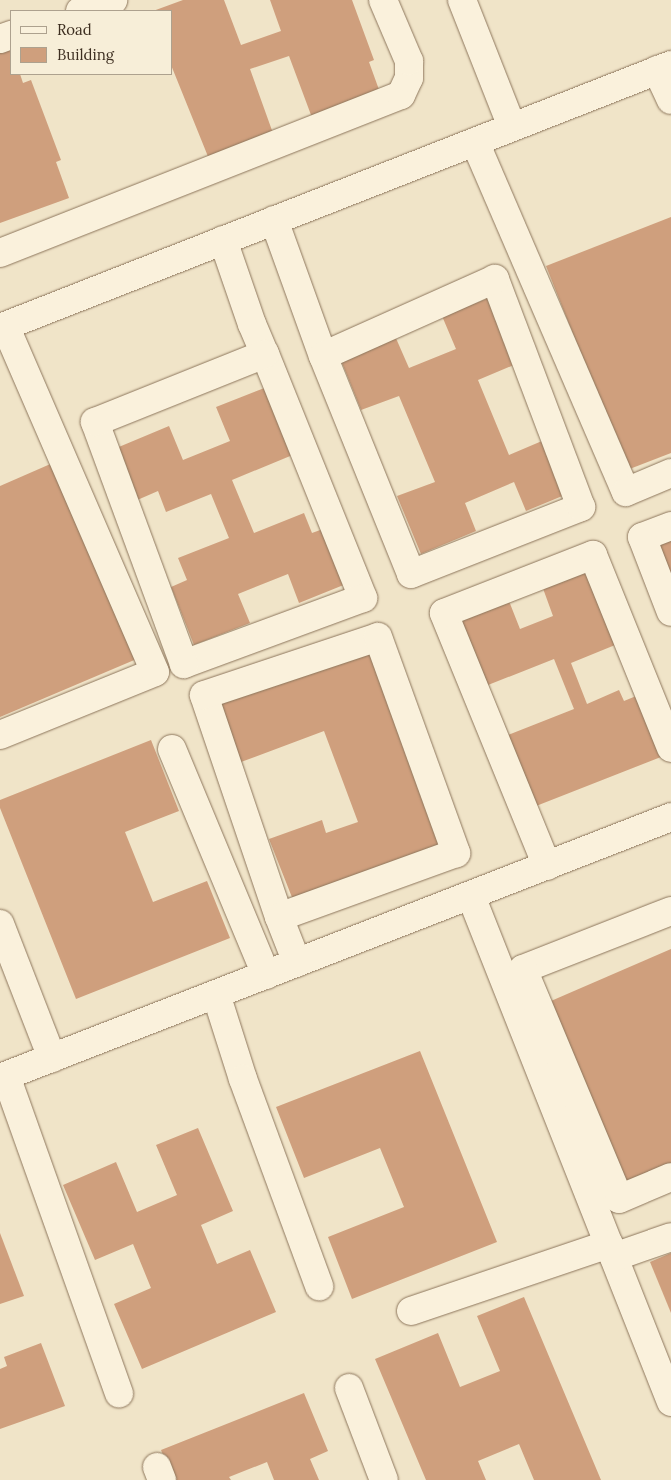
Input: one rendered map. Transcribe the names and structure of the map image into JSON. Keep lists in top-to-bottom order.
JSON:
{
  "legend": ["Road", "Building"]
}
